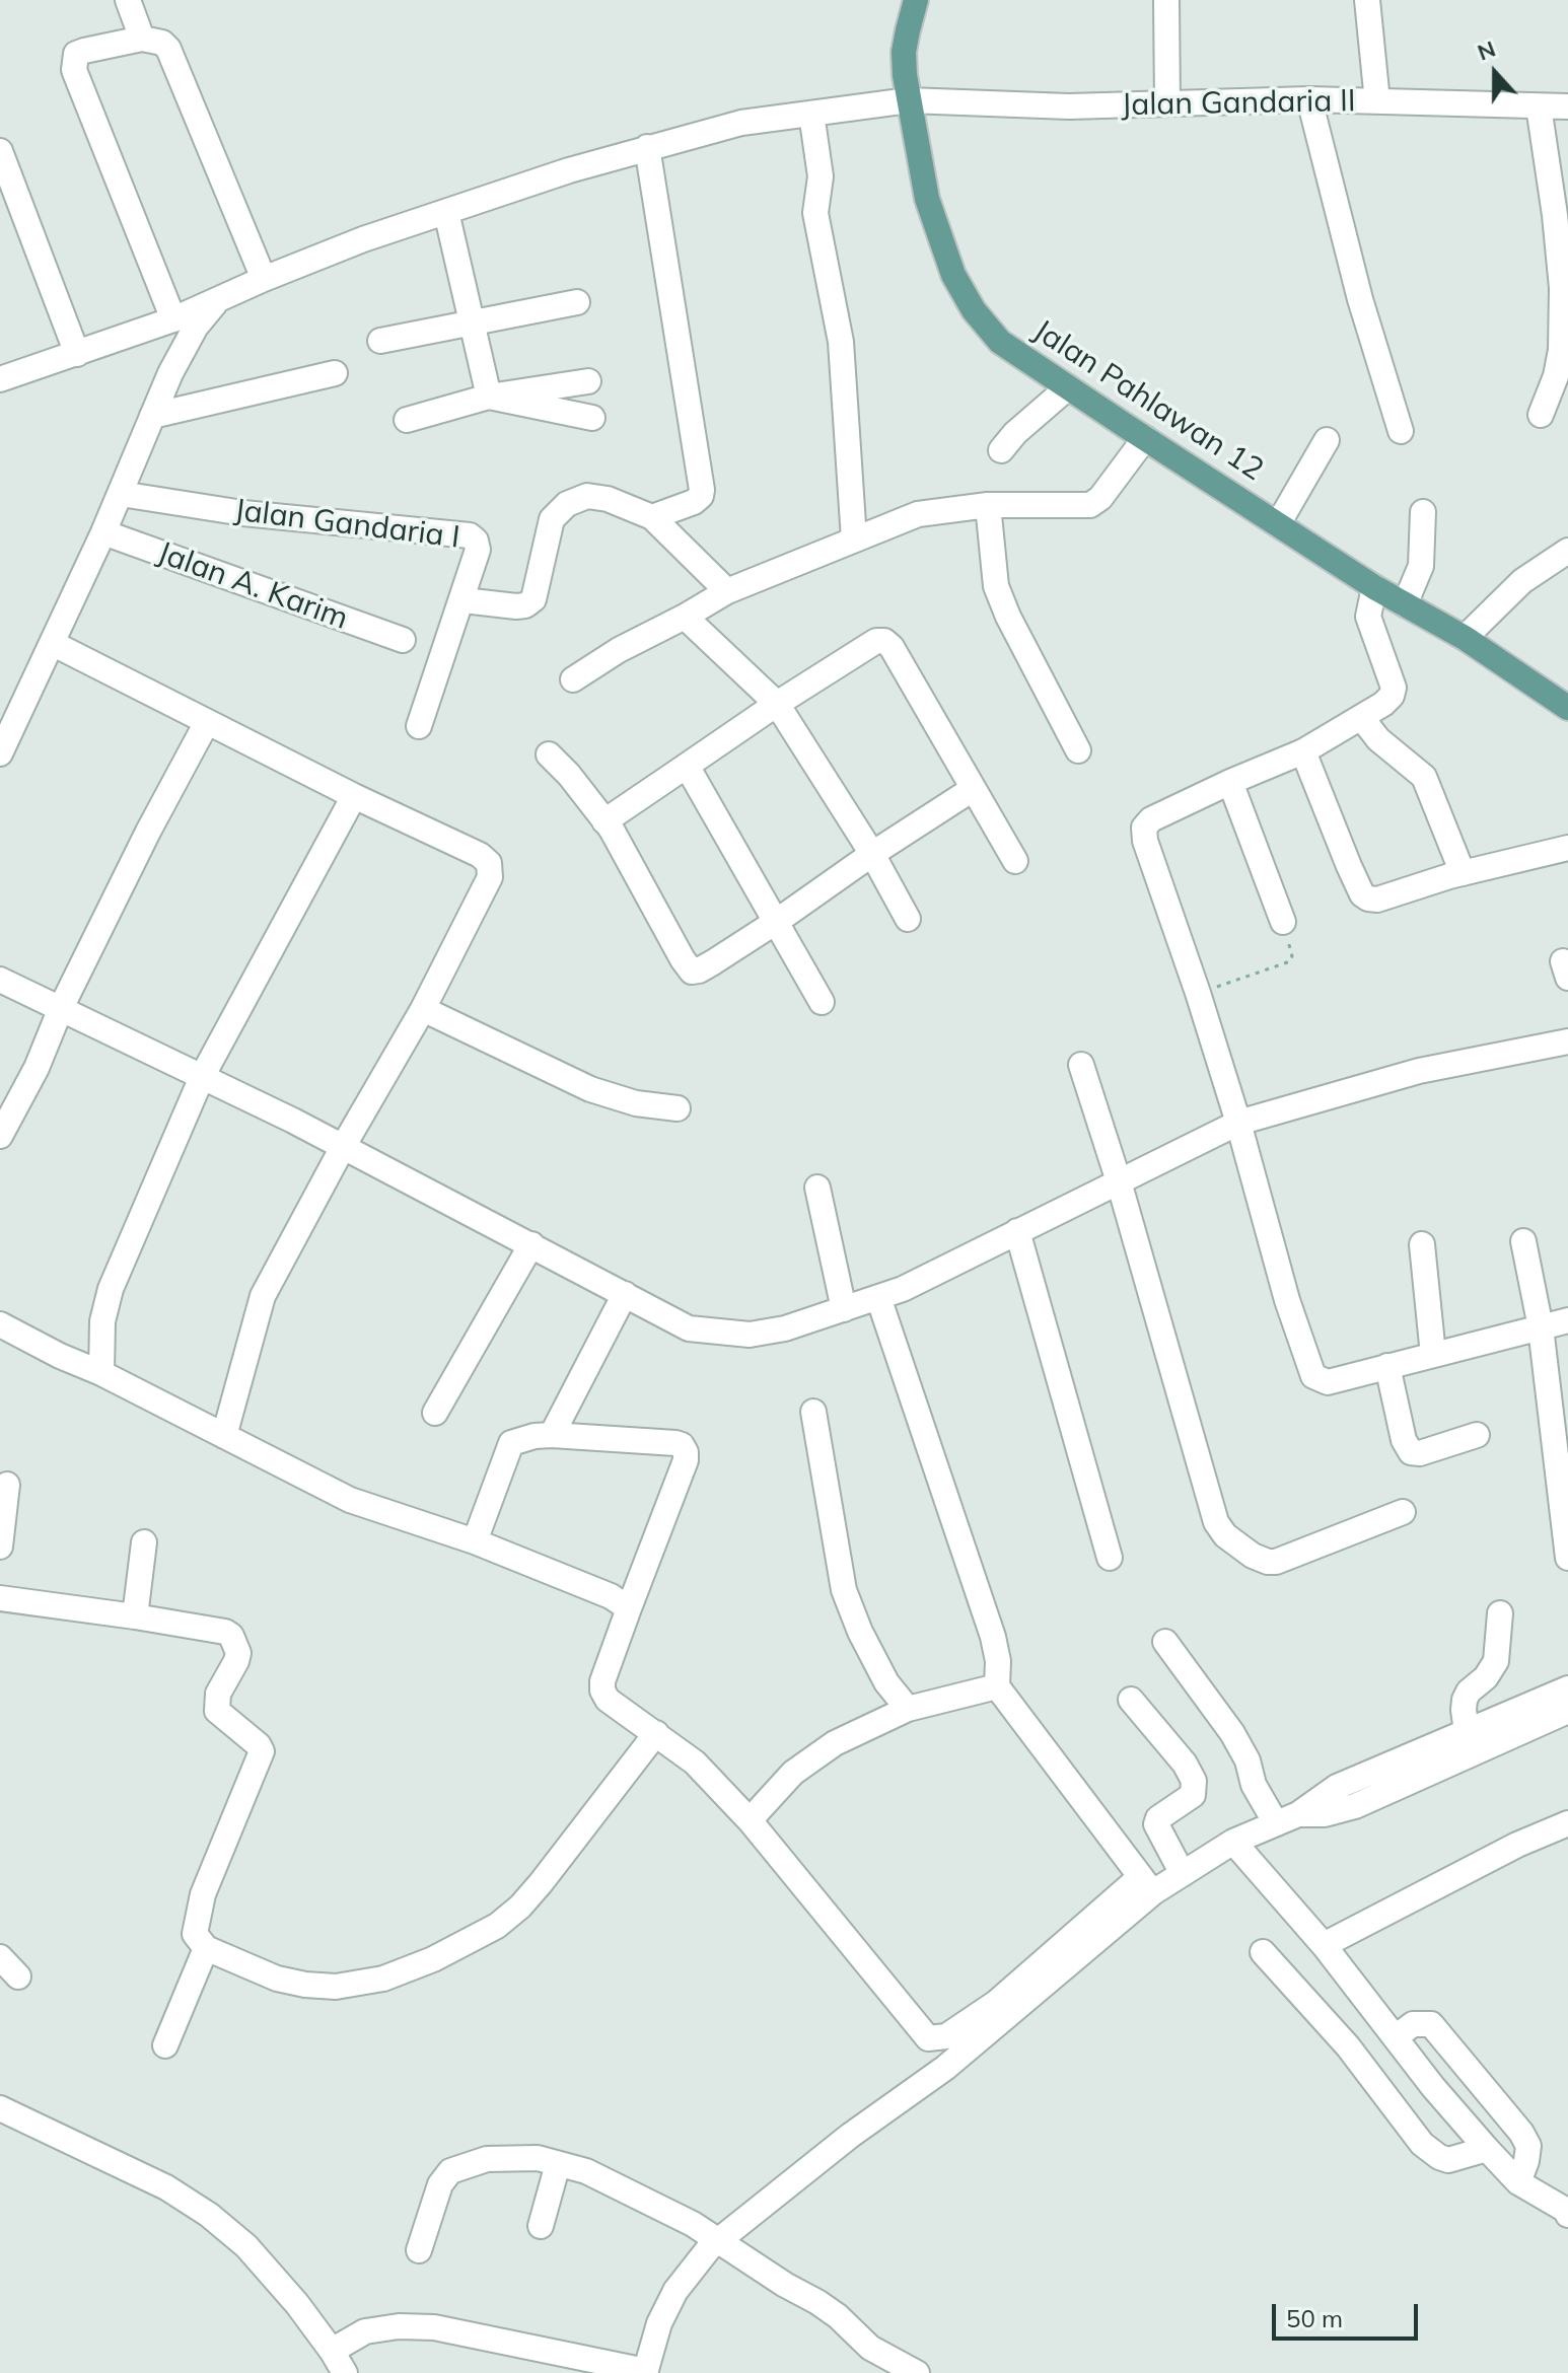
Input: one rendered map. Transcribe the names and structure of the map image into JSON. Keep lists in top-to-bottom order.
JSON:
{
  "streets": {
    "main road": ["Jalan Pahlawan 12"],
    "street": ["Jalan Gandaria II", "Jalan Gandaria I", "Jalan A. Karim"]
  },
  "crossings": [
    ["Jalan Gandaria II", "Jalan Pahlawan 12"]
  ],
  "scale_bar": "50 m",
  "north": "top"
}
